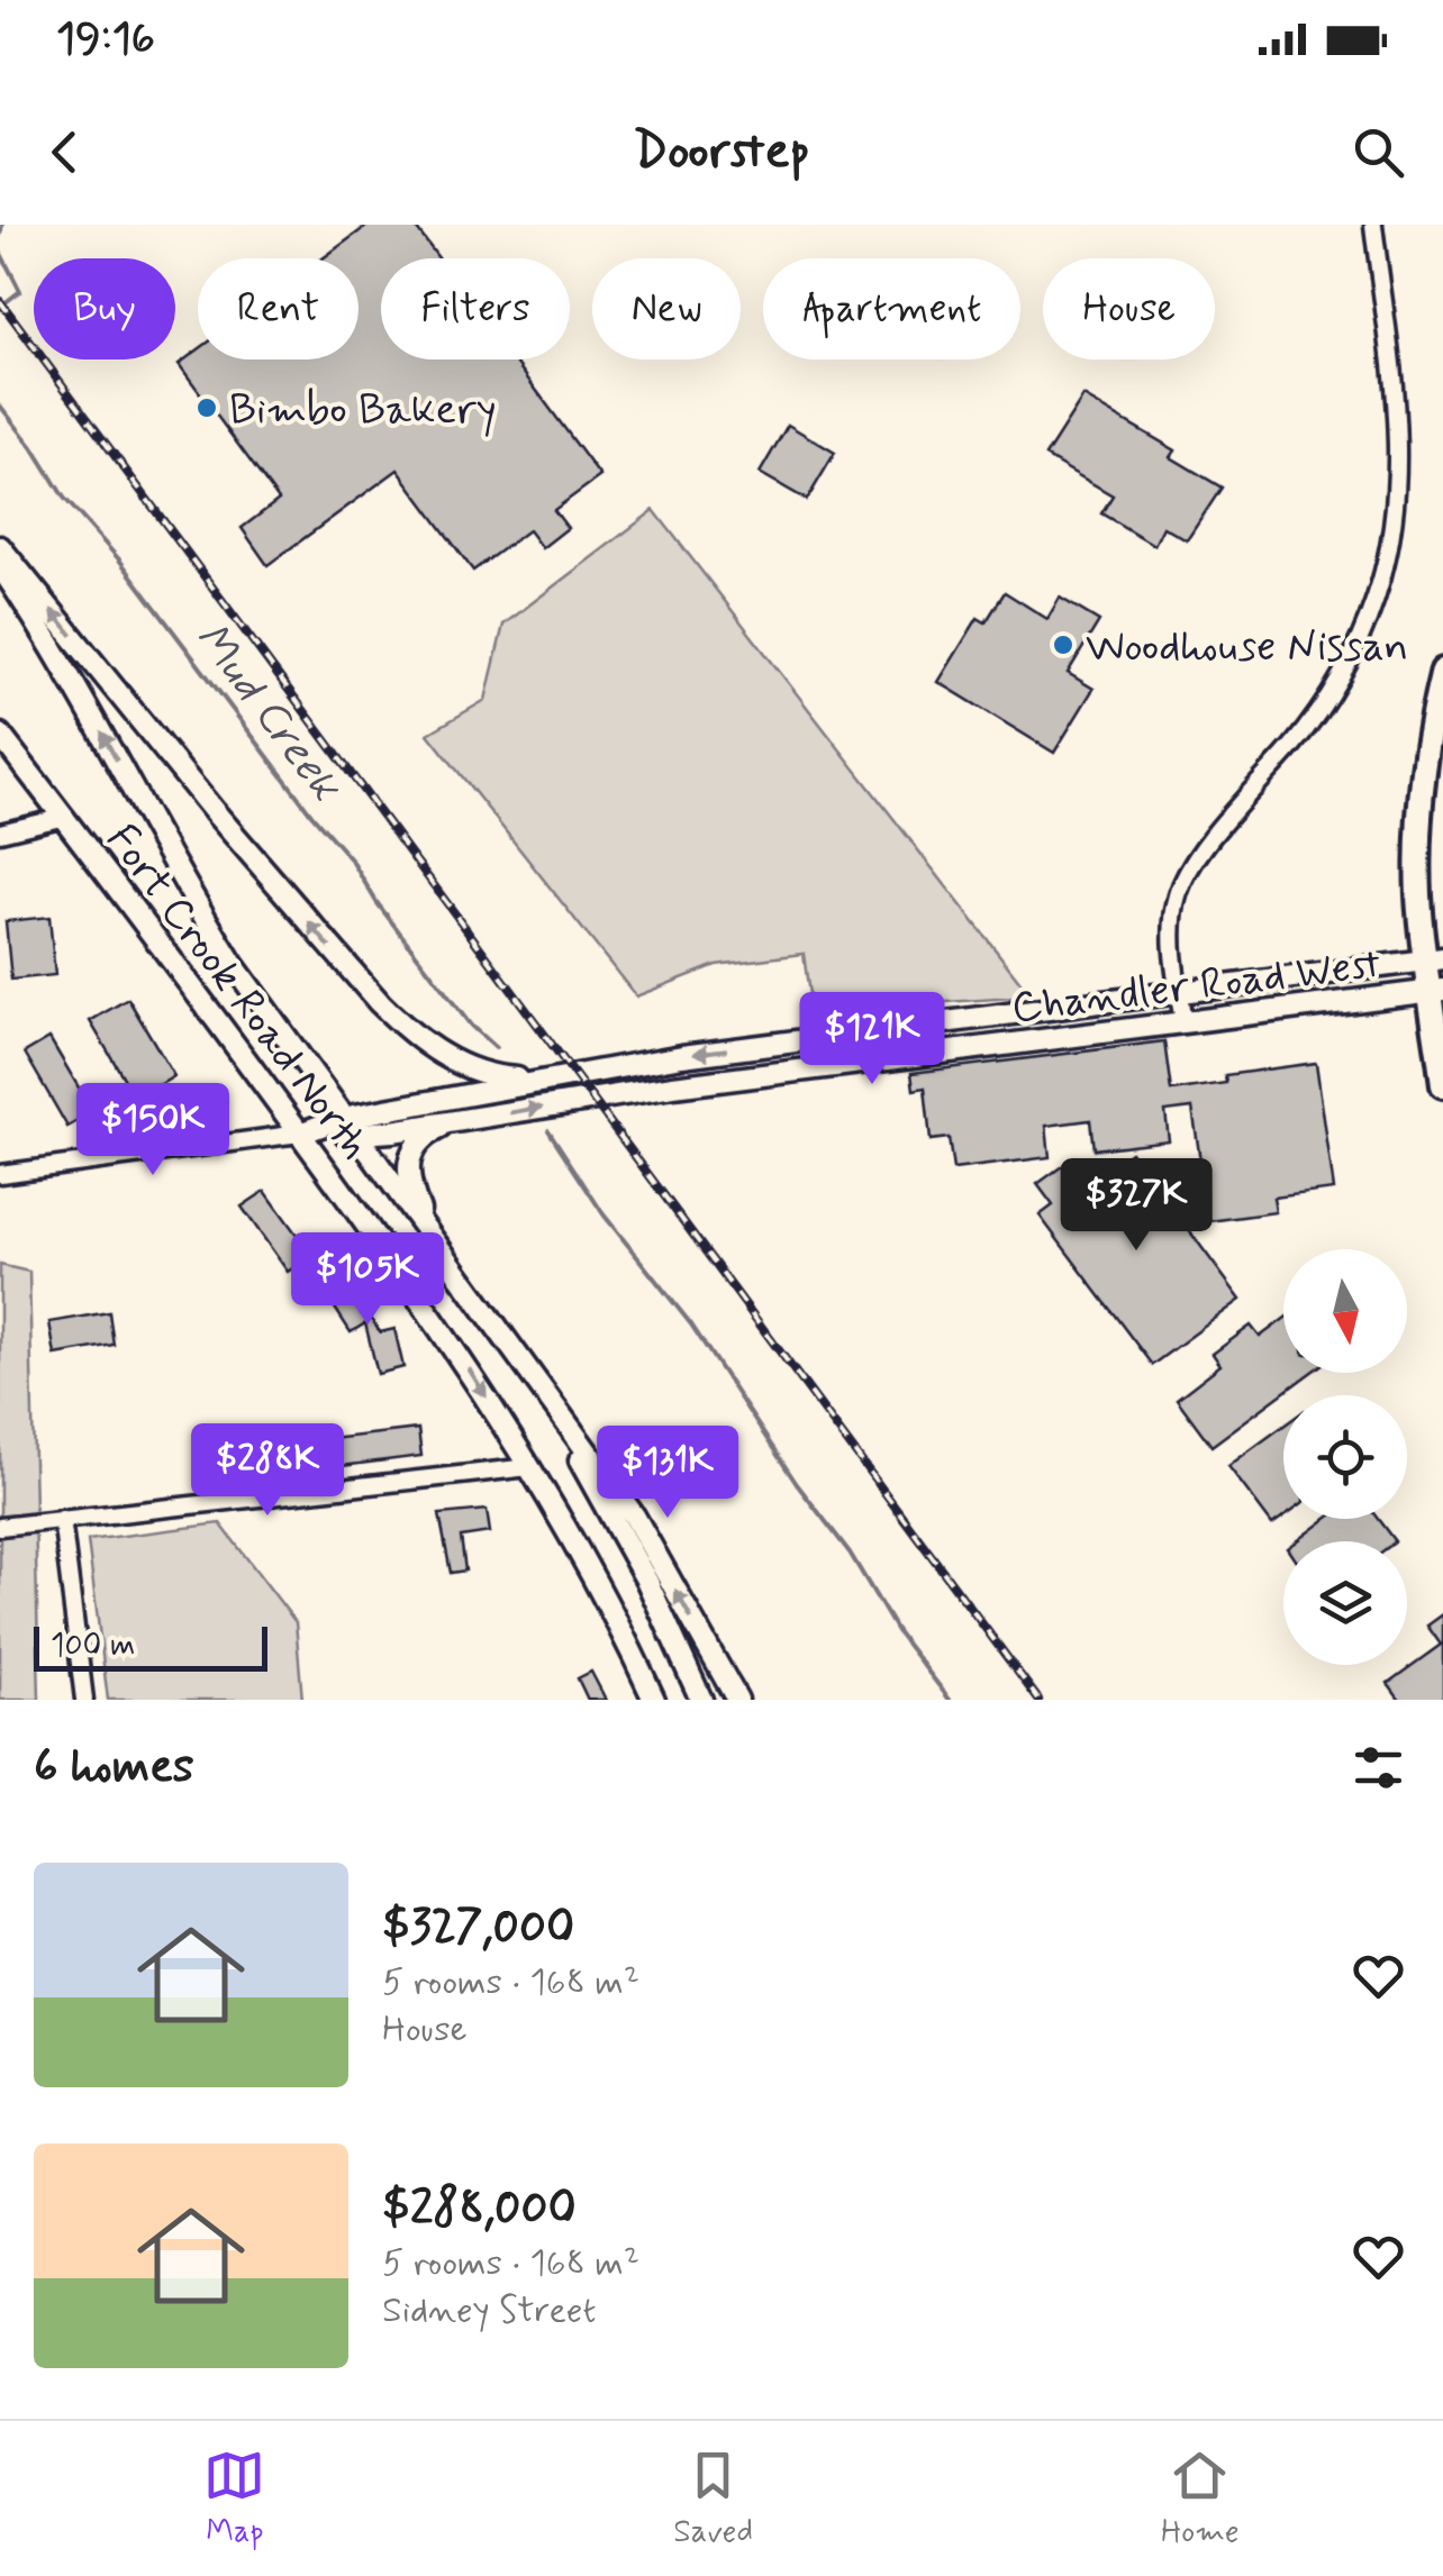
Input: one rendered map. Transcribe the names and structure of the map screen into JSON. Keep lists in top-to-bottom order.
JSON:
{
  "streets": {
    "main road": ["Chandler Road West", "Fort Crook Road North"]
  },
  "crossings": [
    ["Chandler Road West", "Fort Crook Road North"]
  ],
  "water": ["Mud Creek"],
  "places": ["Bimbo Bakery", "Woodhouse Nissan"],
  "scale_bar": "100 m",
  "north": "bottom",
  "page": {
    "status": "19:16",
    "header": "Doorstep",
    "chip": [
      "Buy",
      "Rent",
      "Filters",
      "New",
      "Apartment",
      "House"
    ],
    "price": [
      "$121K",
      "$150K",
      "$327K",
      "$105K",
      "$288K",
      "$131K"
    ],
    "scale": "100 m",
    "heading": "6 homes",
    "list": [
      {
        "name": "$327,000",
        "note": "5 rooms · 168 m² · House"
      },
      {
        "name": "$288,000",
        "note": "5 rooms · 168 m² · Sidney Street"
      }
    ],
    "tabs": ["Map", "Saved", "Home"]
  }
}
